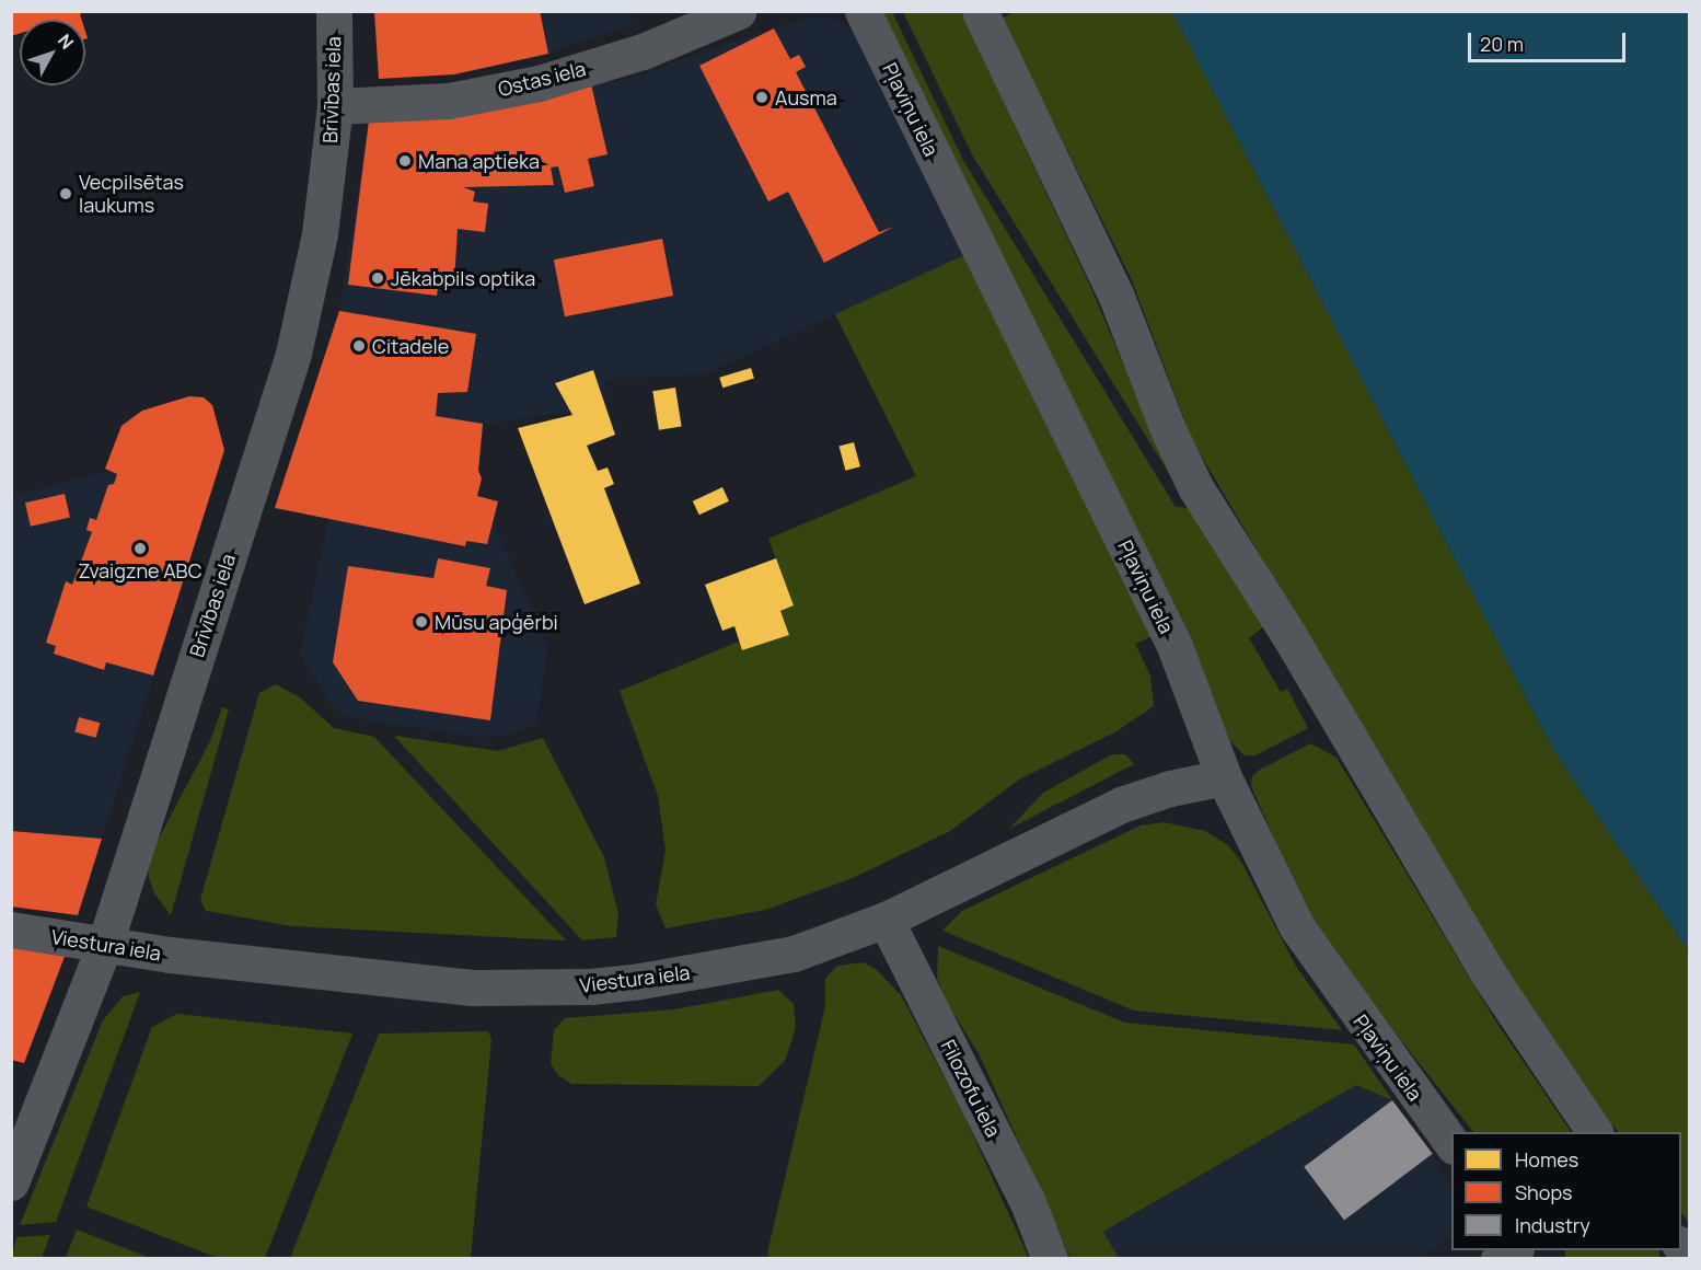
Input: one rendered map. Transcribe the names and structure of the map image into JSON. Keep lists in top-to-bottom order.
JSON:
{
  "streets": {
    "street": [
      "Ostas iela",
      "Brīvības iela",
      "Pļaviņu iela",
      "Viestura iela",
      "Filozofu iela"
    ]
  },
  "crossings": [
    ["Ostas iela", "Brīvības iela"],
    ["Brīvības iela", "Viestura iela"],
    ["Pļaviņu iela", "Viestura iela"],
    ["Viestura iela", "Filozofu iela"]
  ],
  "places": [
    "Ausma",
    "Mana aptieka",
    "Vecpilsētas laukums",
    "Jēkabpils optika",
    "Citadele",
    "Zvaigzne ABC",
    "Mūsu apģērbi"
  ],
  "legend": ["Homes", "Shops", "Industry"],
  "scale_bar": "20 m",
  "north": "top right"
}
